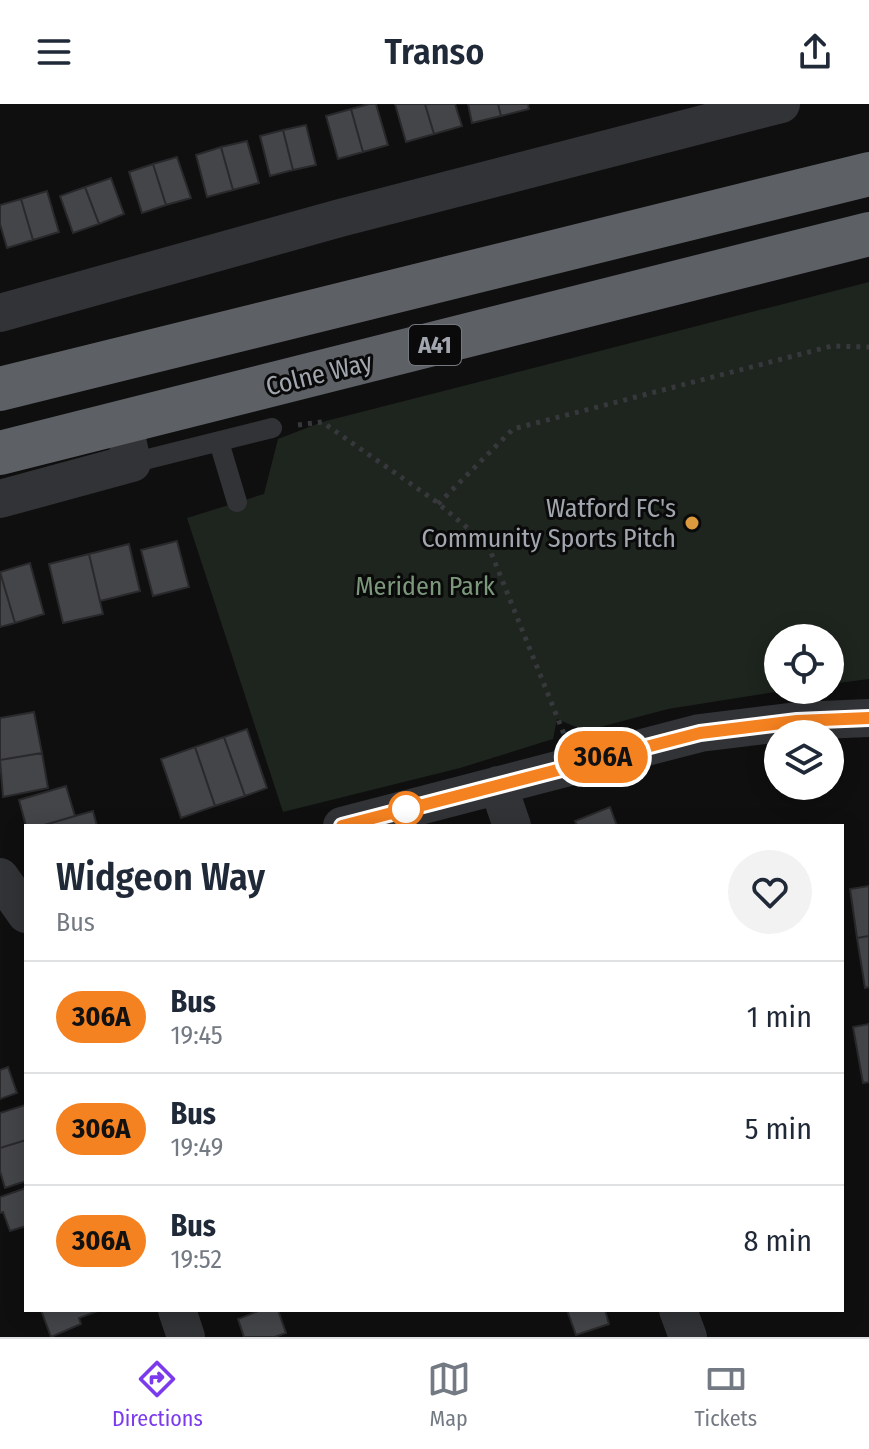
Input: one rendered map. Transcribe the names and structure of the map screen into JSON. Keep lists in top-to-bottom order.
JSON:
{
  "streets": {
    "highway": ["A41", "Colne Way"]
  },
  "parks": ["Meriden Park"],
  "places": ["Watford FC's Community Sports Pitch"],
  "lines": ["bus line 306A"],
  "page": {
    "header": "Transo",
    "on_map": "306A",
    "heading": ["Widgeon Way", "Bus"],
    "list": [
      {
        "mark": "306A",
        "name": "Bus",
        "note": "19:45",
        "value": "1 min"
      },
      {
        "mark": "306A",
        "name": "Bus",
        "note": "19:49",
        "value": "5 min"
      },
      {
        "mark": "306A",
        "name": "Bus",
        "note": "19:52",
        "value": "8 min"
      }
    ],
    "tabs": ["Directions", "Map", "Tickets"]
  }
}
